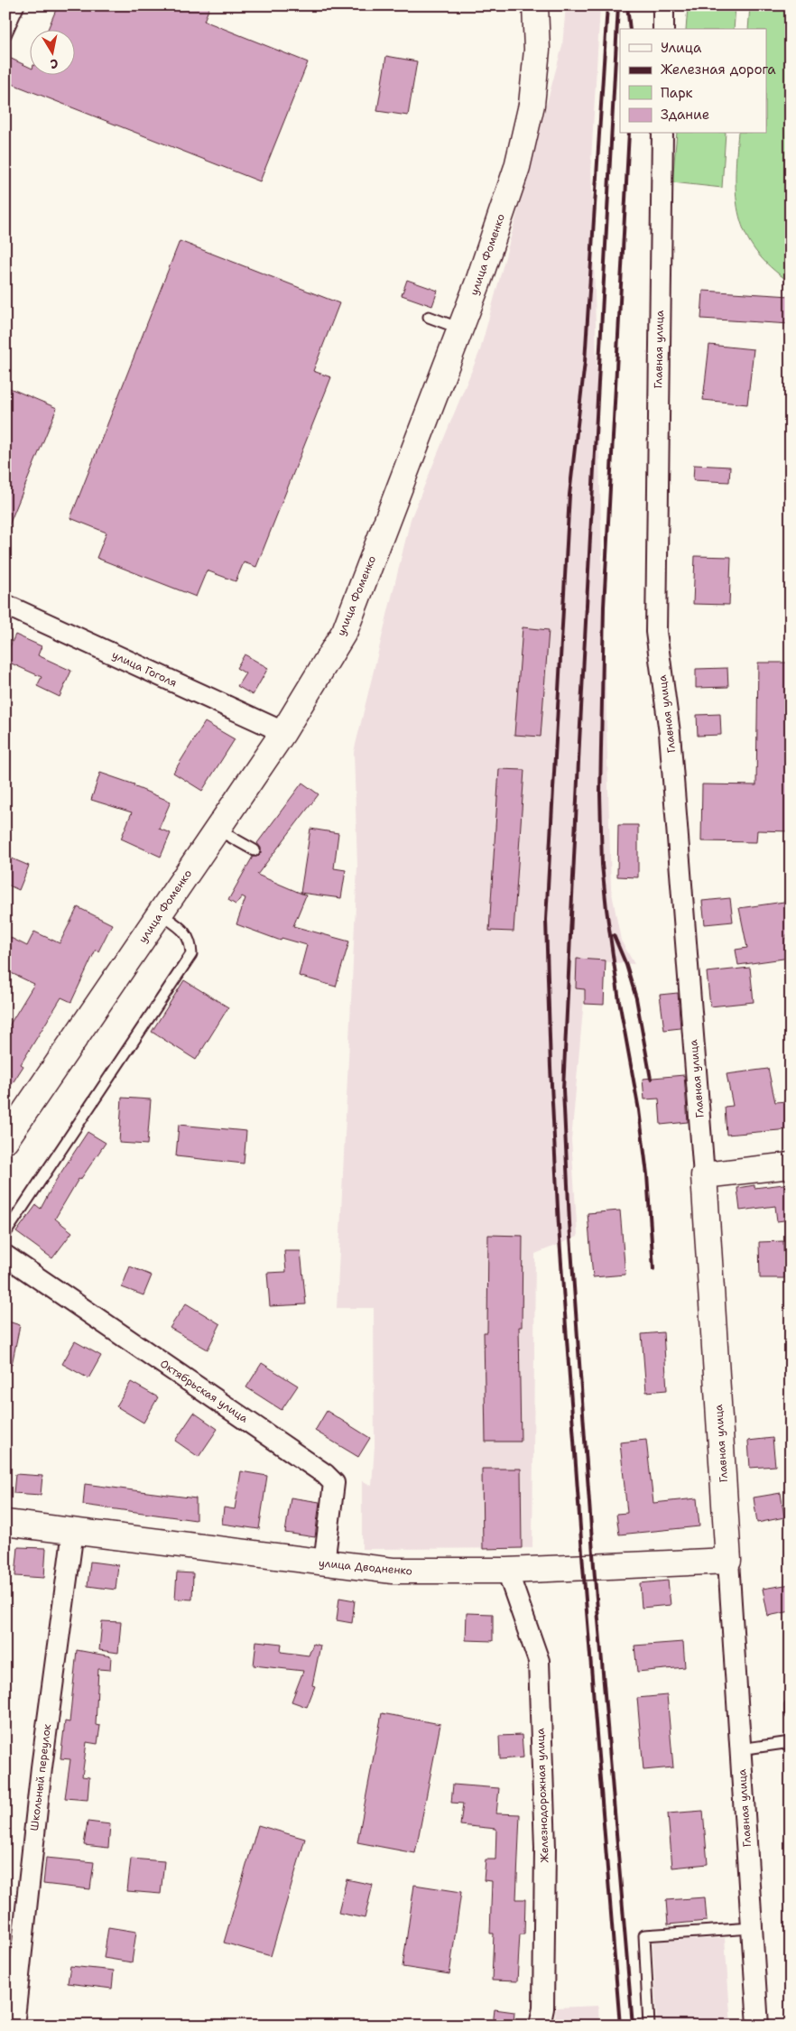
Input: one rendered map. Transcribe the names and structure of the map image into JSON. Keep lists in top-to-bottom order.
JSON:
{
  "streets": {
    "street": [
      "улица Фоменко",
      "Главная улица",
      "улица Гоголя",
      "Октябрьская улица",
      "улица Дводненко",
      "Школьный переулок",
      "Железнодорожная улица"
    ]
  },
  "crossings": [
    ["улица Фоменко", "улица Гоголя"],
    ["Главная улица", "улица Дводненко"],
    ["Октябрьская улица", "улица Дводненко"],
    ["улица Дводненко", "Школьный переулок"],
    ["улица Дводненко", "Железнодорожная улица"]
  ],
  "legend": [
    "Улица",
    "Железная дорога",
    "Парк",
    "Здание"
  ],
  "north": "bottom"
}
